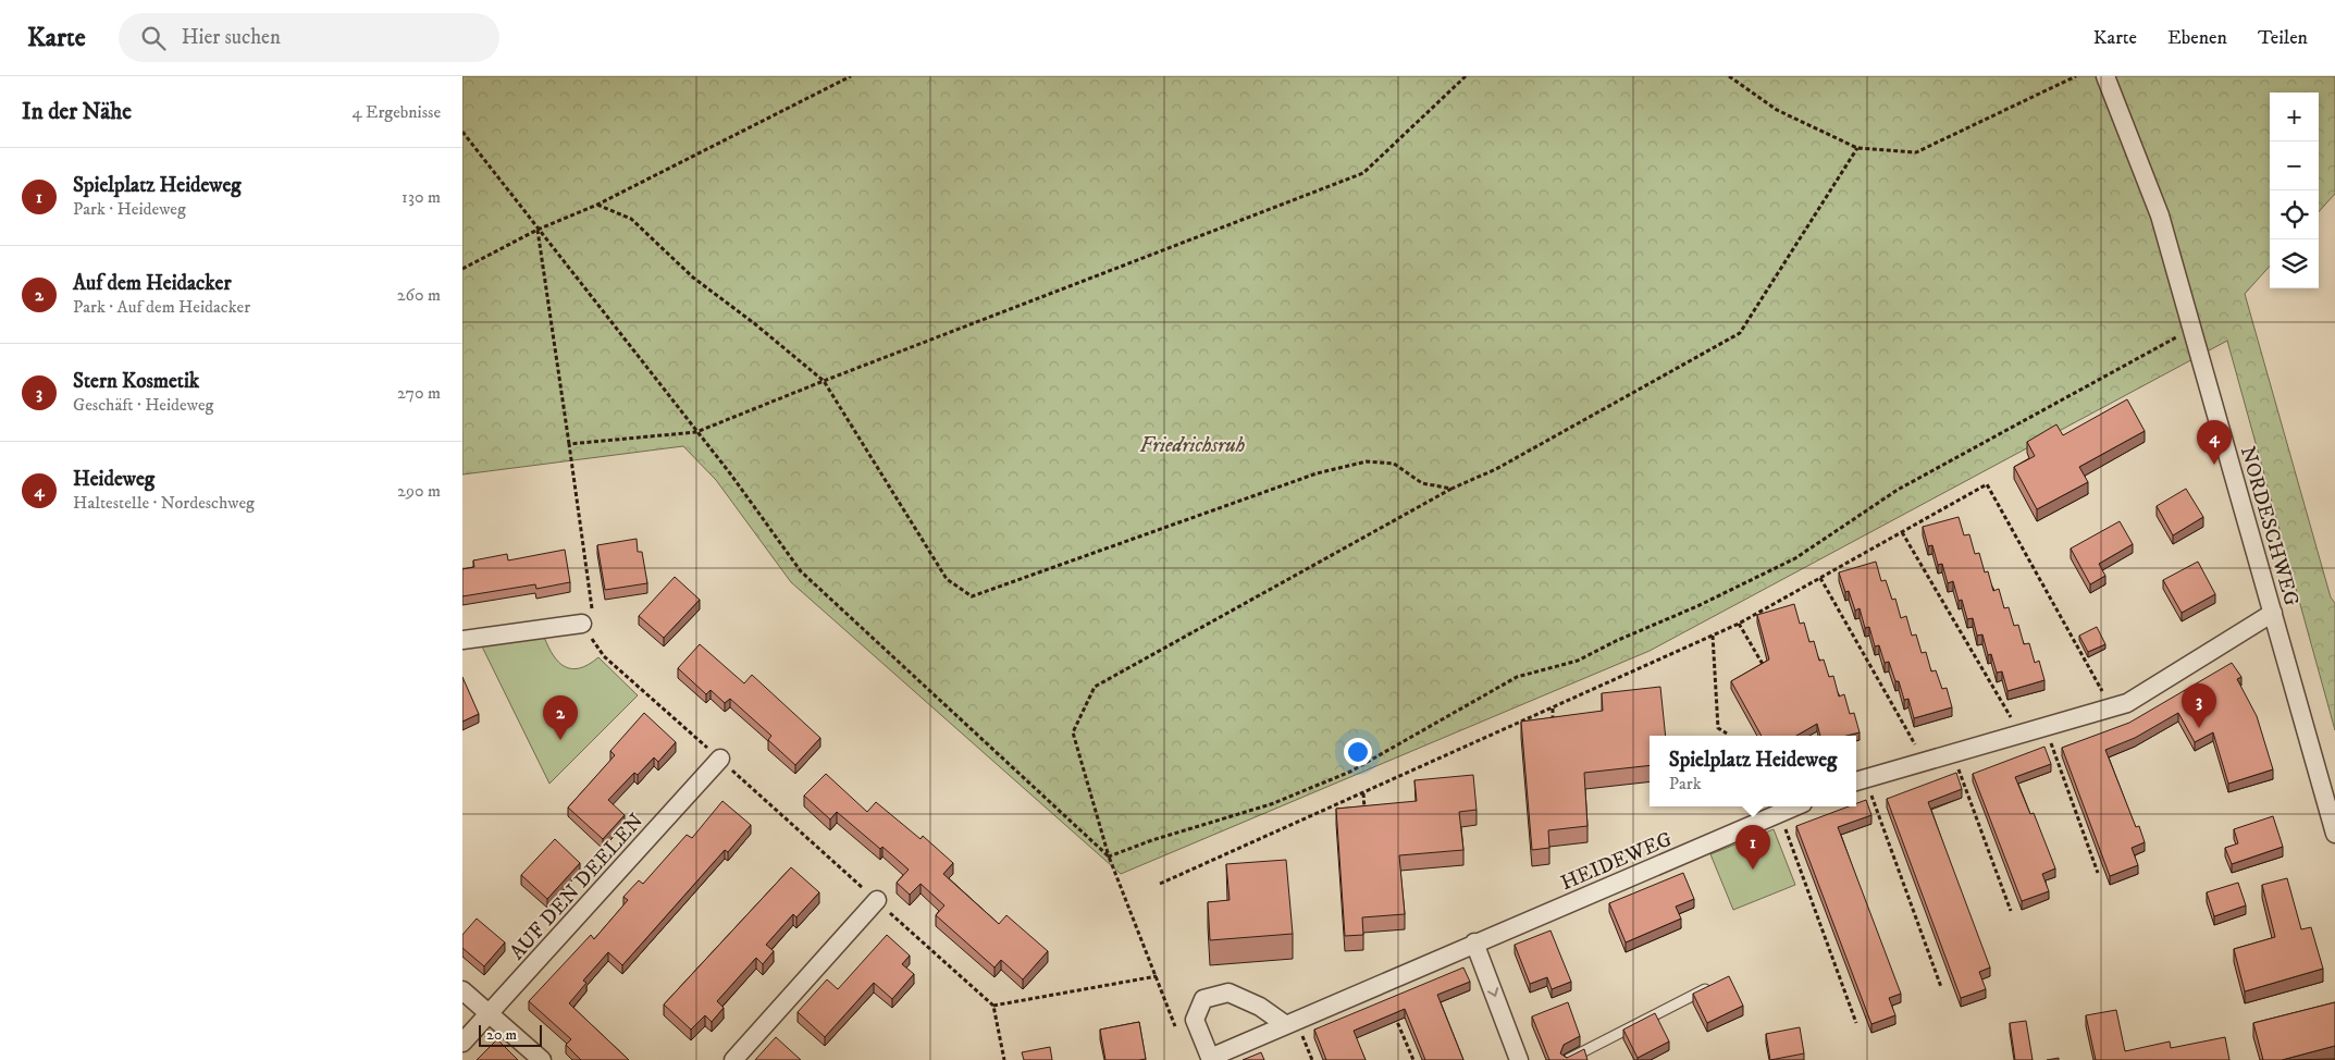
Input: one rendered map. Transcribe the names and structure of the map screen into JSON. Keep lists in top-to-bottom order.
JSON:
{
  "streets": {
    "street": ["NORDESCHWEG", "HEIDEWEG", "AUF DEN DEELEN"]
  },
  "parks": ["Friedrichsruh"],
  "scale_bar": "20 m",
  "page": {
    "header": "Karte",
    "search": "Hier suchen",
    "nav": ["Karte", "Ebenen", "Teilen"],
    "heading": ["In der Nähe", "4 Ergebnisse"],
    "map_buttons": ["+", "−"],
    "list": [
      {
        "mark": "1",
        "name": "Spielplatz Heideweg",
        "note": "Park · Heideweg",
        "value": "130 m"
      },
      {
        "mark": "2",
        "name": "Auf dem Heidacker",
        "note": "Park · Auf dem Heidacker",
        "value": "260 m"
      },
      {
        "mark": "3",
        "name": "Stern Kosmetik",
        "note": "Geschäft · Heideweg",
        "value": "270 m"
      },
      {
        "mark": "4",
        "name": "Heideweg",
        "note": "Haltestelle · Nordeschweg",
        "value": "290 m"
      }
    ],
    "pins": [
      "4",
      "3",
      "2",
      "1"
    ],
    "popup": ["Spielplatz Heideweg", "Park"],
    "scale": "20 m"
  }
}
